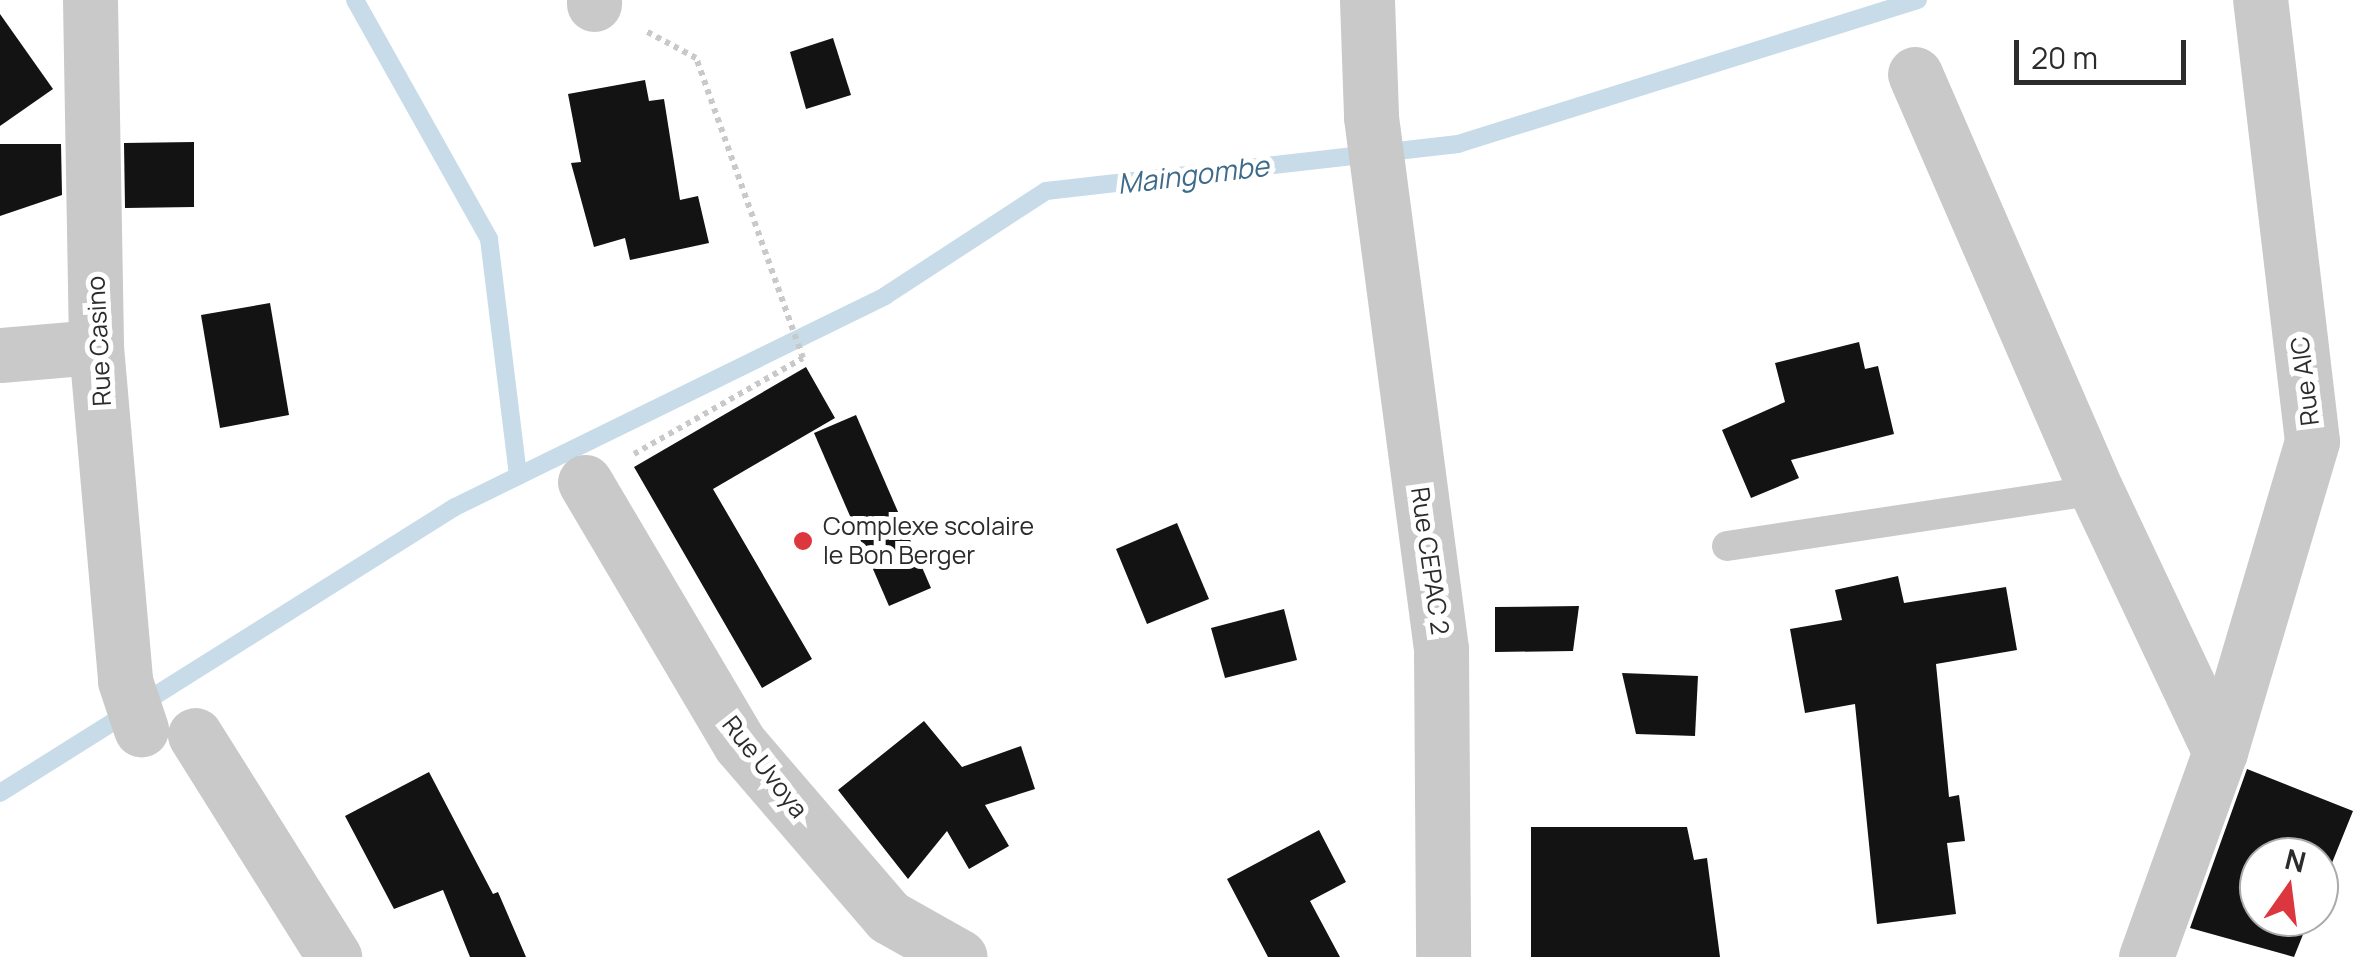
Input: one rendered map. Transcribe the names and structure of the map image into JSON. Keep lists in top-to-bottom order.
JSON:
{
  "streets": {
    "street": [
      "Rue Casino",
      "Rue AIC",
      "Rue CEPAC 2",
      "Rue Uvoya"
    ]
  },
  "water": ["Maingombe"],
  "places": ["Complexe scolaire le Bon Berger"],
  "scale_bar": "20 m",
  "north": "top"
}
